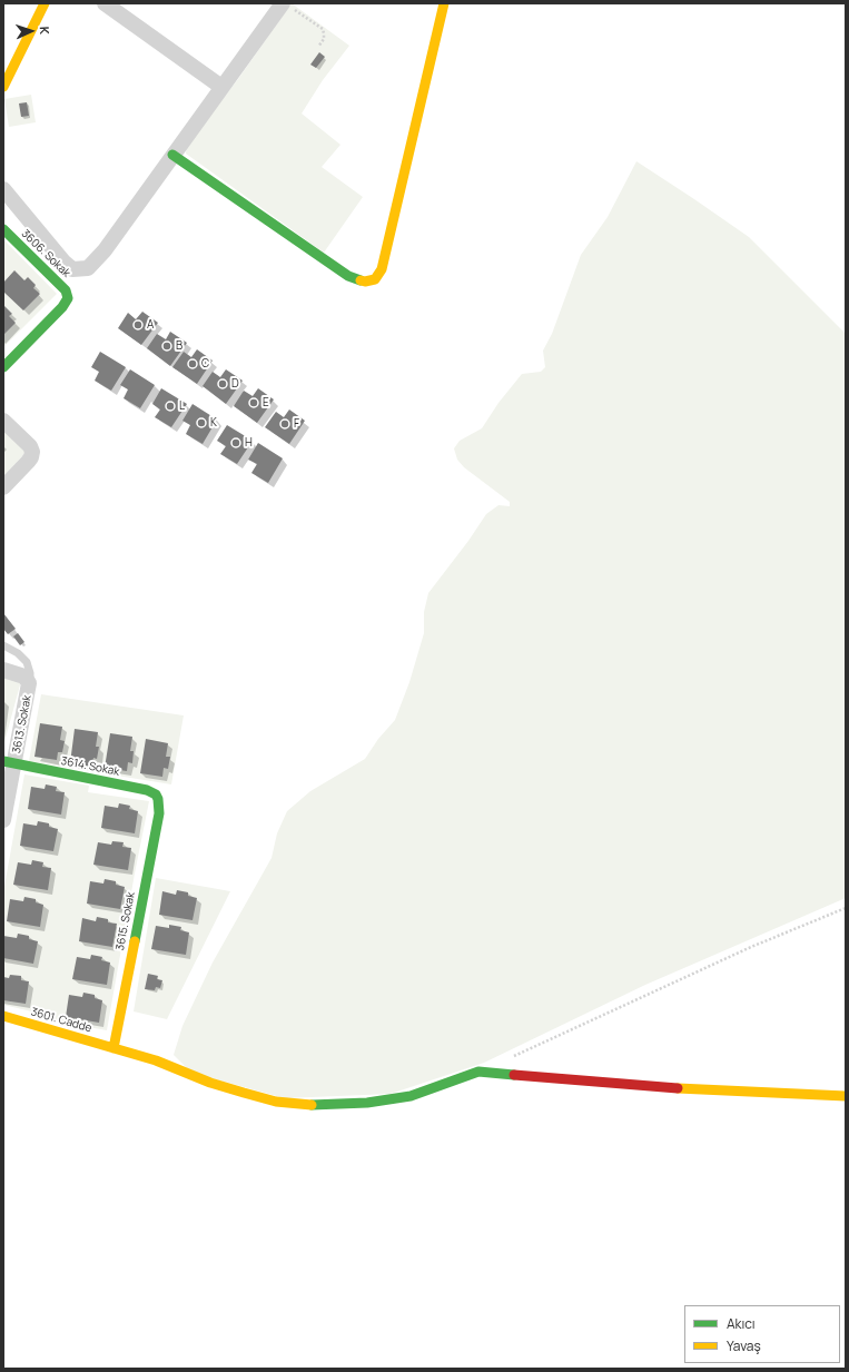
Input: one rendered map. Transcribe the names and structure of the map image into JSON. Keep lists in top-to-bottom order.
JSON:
{
  "streets": {
    "street": [
      "3606. Sokak",
      "3613. Sokak",
      "3614. Sokak",
      "3615. Sokak",
      "3601. Cadde"
    ]
  },
  "crossings": [
    ["3613. Sokak", "3614. Sokak"],
    ["3614. Sokak", "3615. Sokak"],
    ["3615. Sokak", "3601. Cadde"]
  ],
  "places": [
    "A",
    "B",
    "C",
    "D",
    "E",
    "L",
    "K",
    "F",
    "H"
  ],
  "legend": ["Akıcı", "Yavaş"],
  "north": "right"
}
